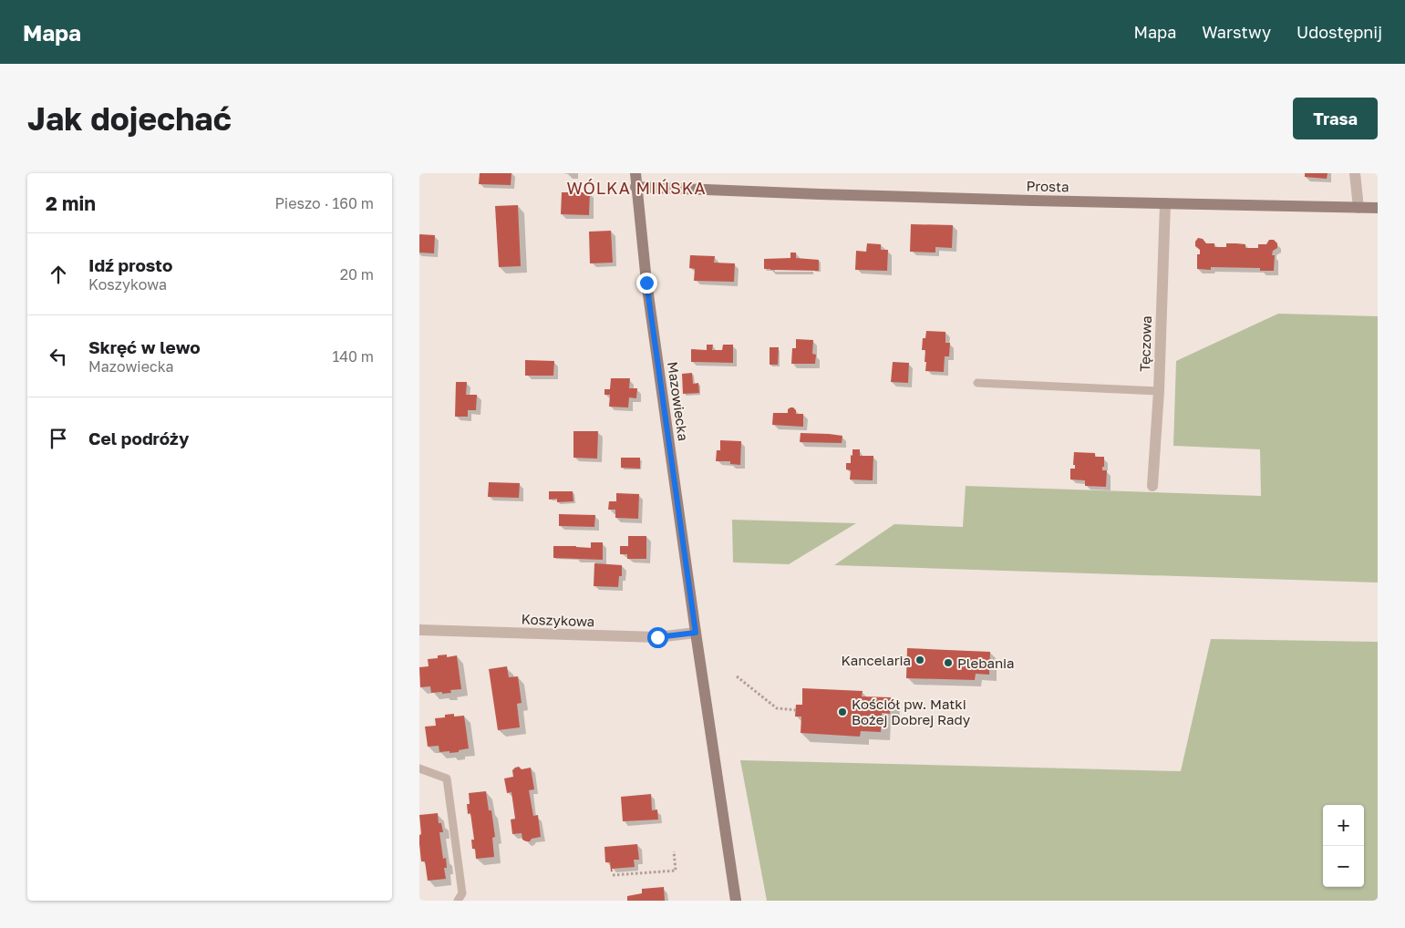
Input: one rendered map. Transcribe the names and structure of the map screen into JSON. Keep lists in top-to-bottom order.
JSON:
{
  "streets": {
    "street": [
      "Prosta",
      "Tęczowa",
      "Mazowiecka",
      "Koszykowa"
    ]
  },
  "crossings": [
    ["Prosta", "Tęczowa"],
    ["Prosta", "Mazowiecka"],
    ["Mazowiecka", "Koszykowa"]
  ],
  "districts": ["WÓLKA MIŃSKA"],
  "places": ["Kancelaria", "Plebania", "Kościół pw. Matki Bożej Dobrej Rady"],
  "page": {
    "header": "Mapa",
    "nav": ["Mapa", "Warstwy", "Udostępnij"],
    "buttons": "Trasa",
    "title": "Jak dojechać",
    "heading": ["2 min", "Pieszo · 160 m"],
    "list": [
      ["Idź prosto", "Koszykowa", "20 m"],
      ["Skręć w lewo", "Mazowiecka", "140 m"],
      "Cel podróży"
    ],
    "map_buttons": ["+", "−"]
  }
}
